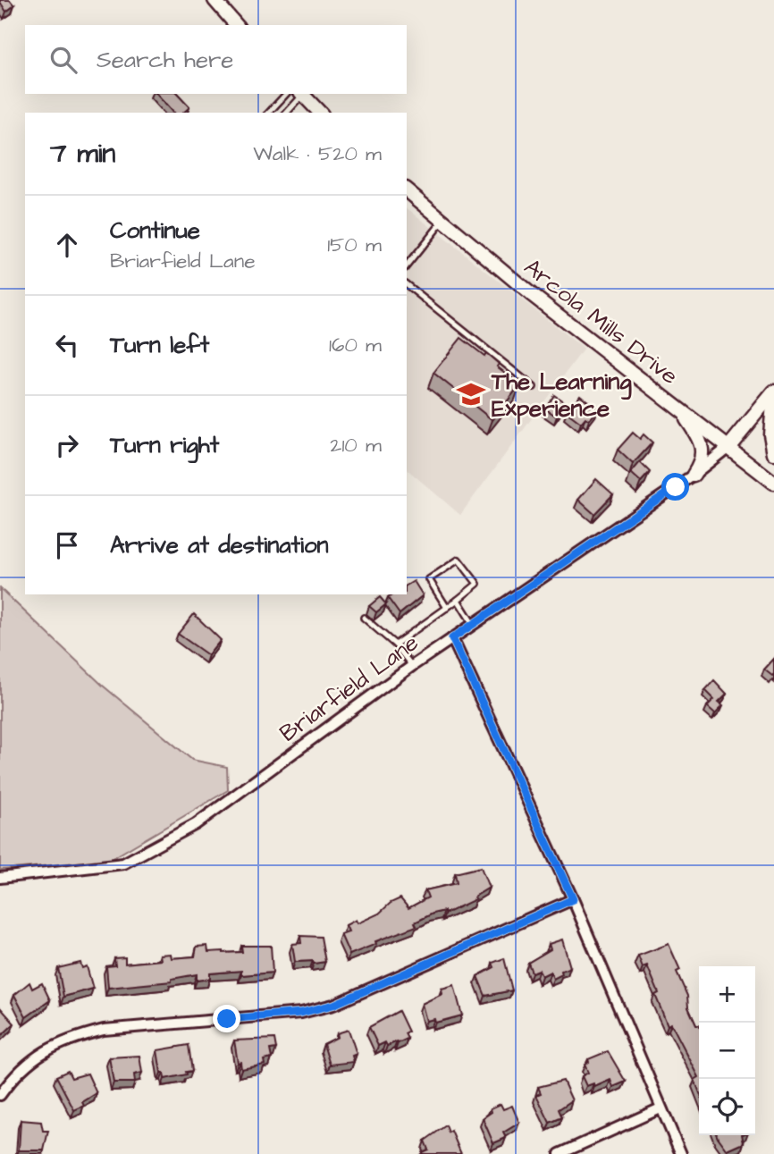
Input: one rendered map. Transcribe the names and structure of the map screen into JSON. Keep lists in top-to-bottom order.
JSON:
{
  "streets": {
    "street": ["Arcola Mills Drive", "Briarfield Lane"]
  },
  "crossings": [
    ["Arcola Mills Drive", "Briarfield Lane"]
  ],
  "places": {
    "school or university": ["The Learning Experience"]
  },
  "page": {
    "search": "Search here",
    "heading": ["7 min", "Walk · 520 m"],
    "list": [
      ["Continue", "Briarfield Lane", "150 m"],
      ["Turn left", "160 m"],
      ["Turn right", "210 m"],
      "Arrive at destination"
    ],
    "map_buttons": ["+", "−"]
  }
}
